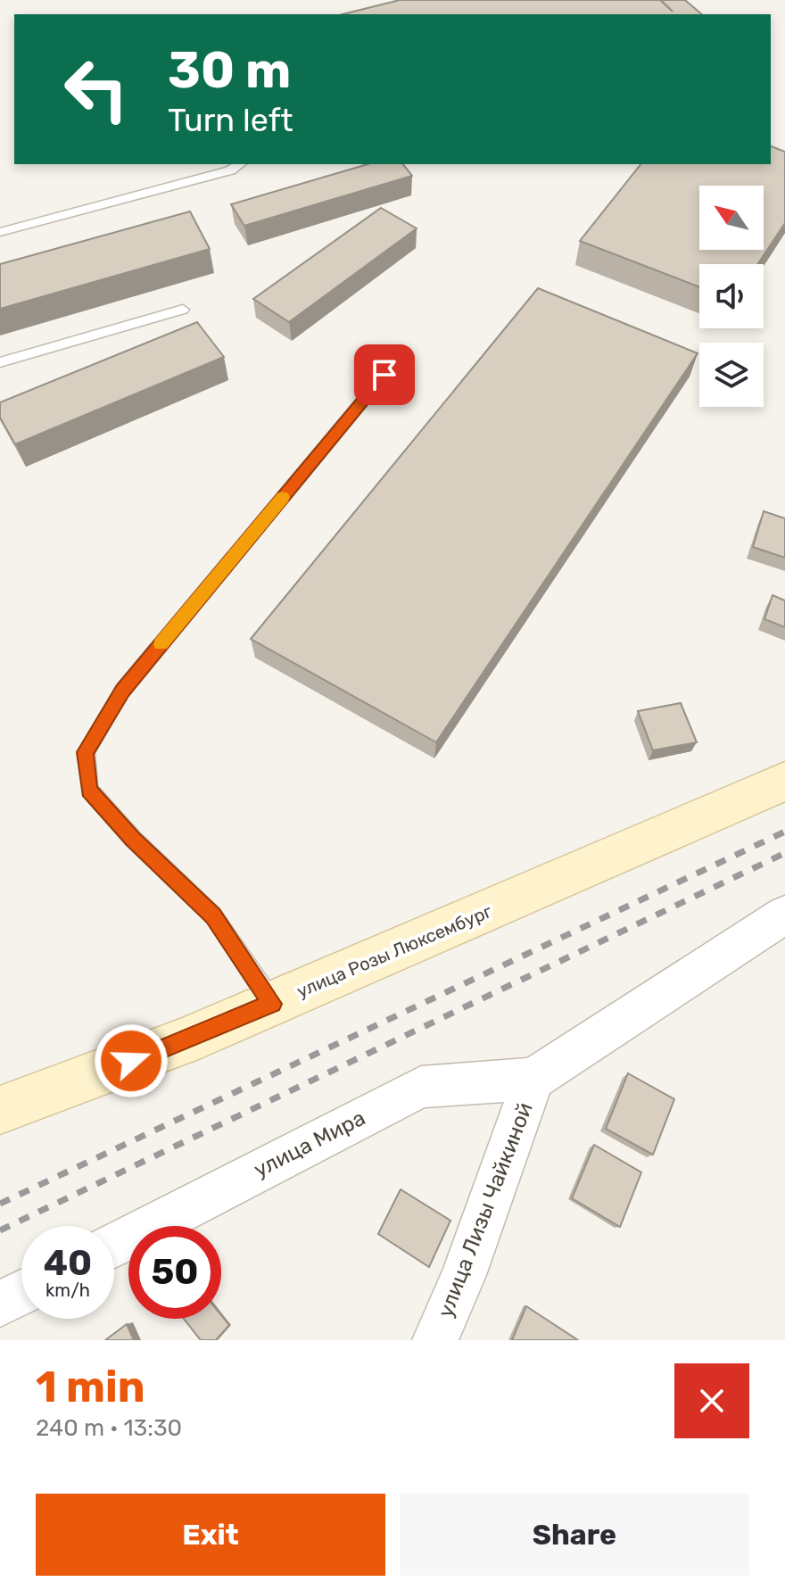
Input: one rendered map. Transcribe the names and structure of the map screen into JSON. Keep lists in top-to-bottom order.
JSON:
{
  "streets": {
    "main road": ["улица Розы Люксембург"],
    "street": ["улица Мира", "улица Лизы Чайкиной"]
  },
  "crossings": [
    ["улица Мира", "улица Лизы Чайкиной"]
  ],
  "north": "top left",
  "page": {
    "turn": ["30 m", "Turn left"],
    "speed": "40 km/h",
    "limit": "50",
    "heading": ["1 min", "240 m · 13:30"],
    "buttons": ["Exit", "Share"]
  }
}
